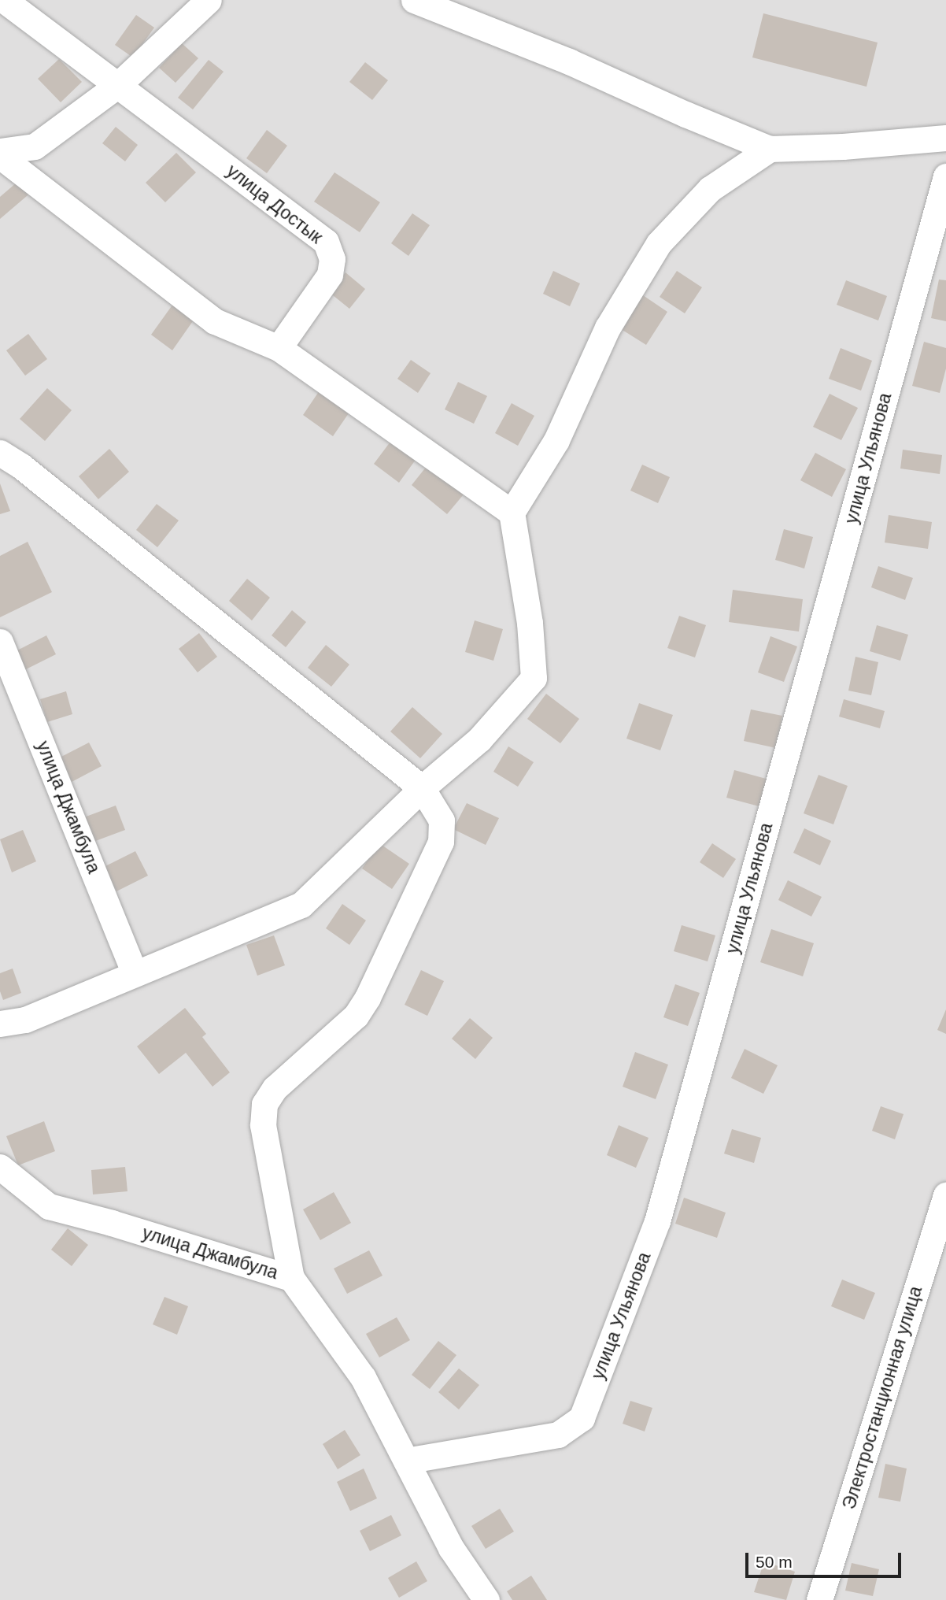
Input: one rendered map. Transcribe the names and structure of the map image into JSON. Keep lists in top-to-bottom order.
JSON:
{
  "streets": {
    "street": [
      "улица Достык",
      "улица Ульянова",
      "улица Джамбула",
      "Электростанционная улица"
    ]
  },
  "crossings": [
    ["улица Ульянова", "улица Джамбула"]
  ],
  "scale_bar": "50 m"
}
